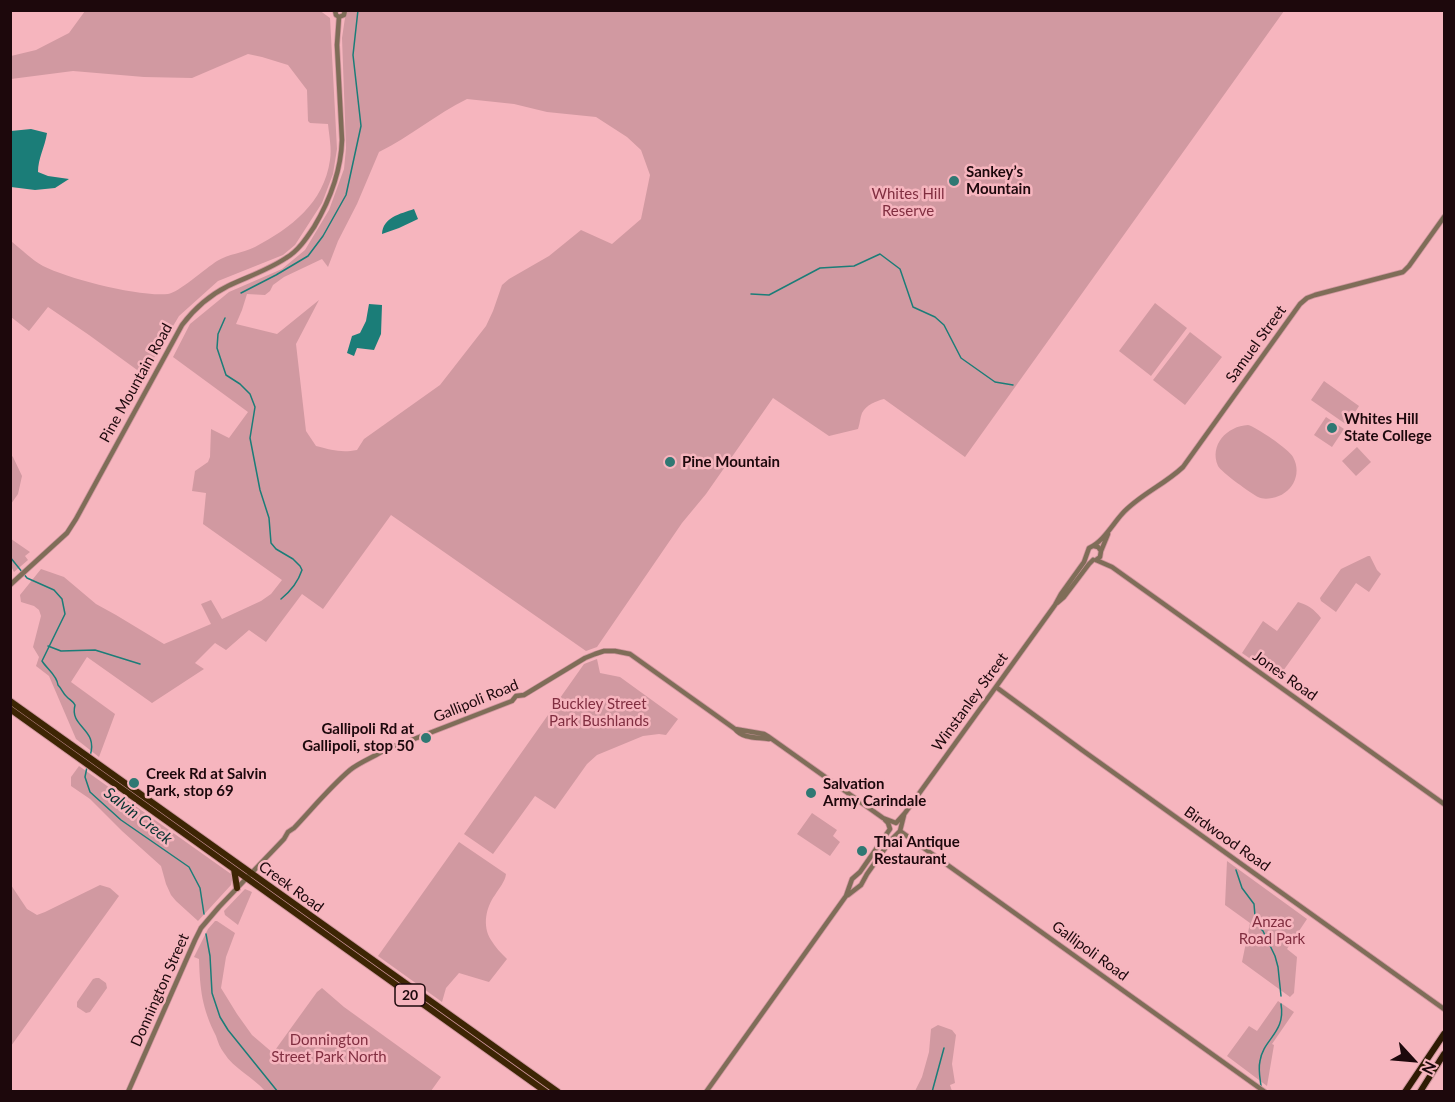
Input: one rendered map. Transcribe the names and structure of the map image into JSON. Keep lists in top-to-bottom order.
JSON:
{
  "streets": {
    "main road": ["Creek Road", "20"],
    "street": [
      "Samuel Street",
      "Pine Mountain Road",
      "Jones Road",
      "Gallipoli Road",
      "Winstanley Street",
      "Birdwood Road",
      "Donnington Street"
    ]
  },
  "crossings": [
    ["Samuel Street", "Jones Road"],
    ["Samuel Street", "Winstanley Street"],
    ["Jones Road", "Winstanley Street"],
    ["Gallipoli Road", "Winstanley Street"],
    ["Gallipoli Road", "Creek Road"],
    ["Gallipoli Road", "Donnington Street"],
    ["Winstanley Street", "Birdwood Road"],
    ["Creek Road", "Donnington Street"]
  ],
  "water": ["Salvin Creek"],
  "parks": [
    "Whites Hill Reserve",
    "Buckley Street Park Bushlands",
    "Anzac Road Park",
    "Donnington Street Park North"
  ],
  "places": [
    "Sankey’s Mountain",
    "Whites Hill State College",
    "Pine Mountain",
    "Gallipoli Rd at Gallipoli, stop 50",
    "Creek Rd at Salvin Park, stop 69",
    "Salvation Army Carindale",
    "Thai Antique Restaurant"
  ],
  "north": "bottom right"
}
